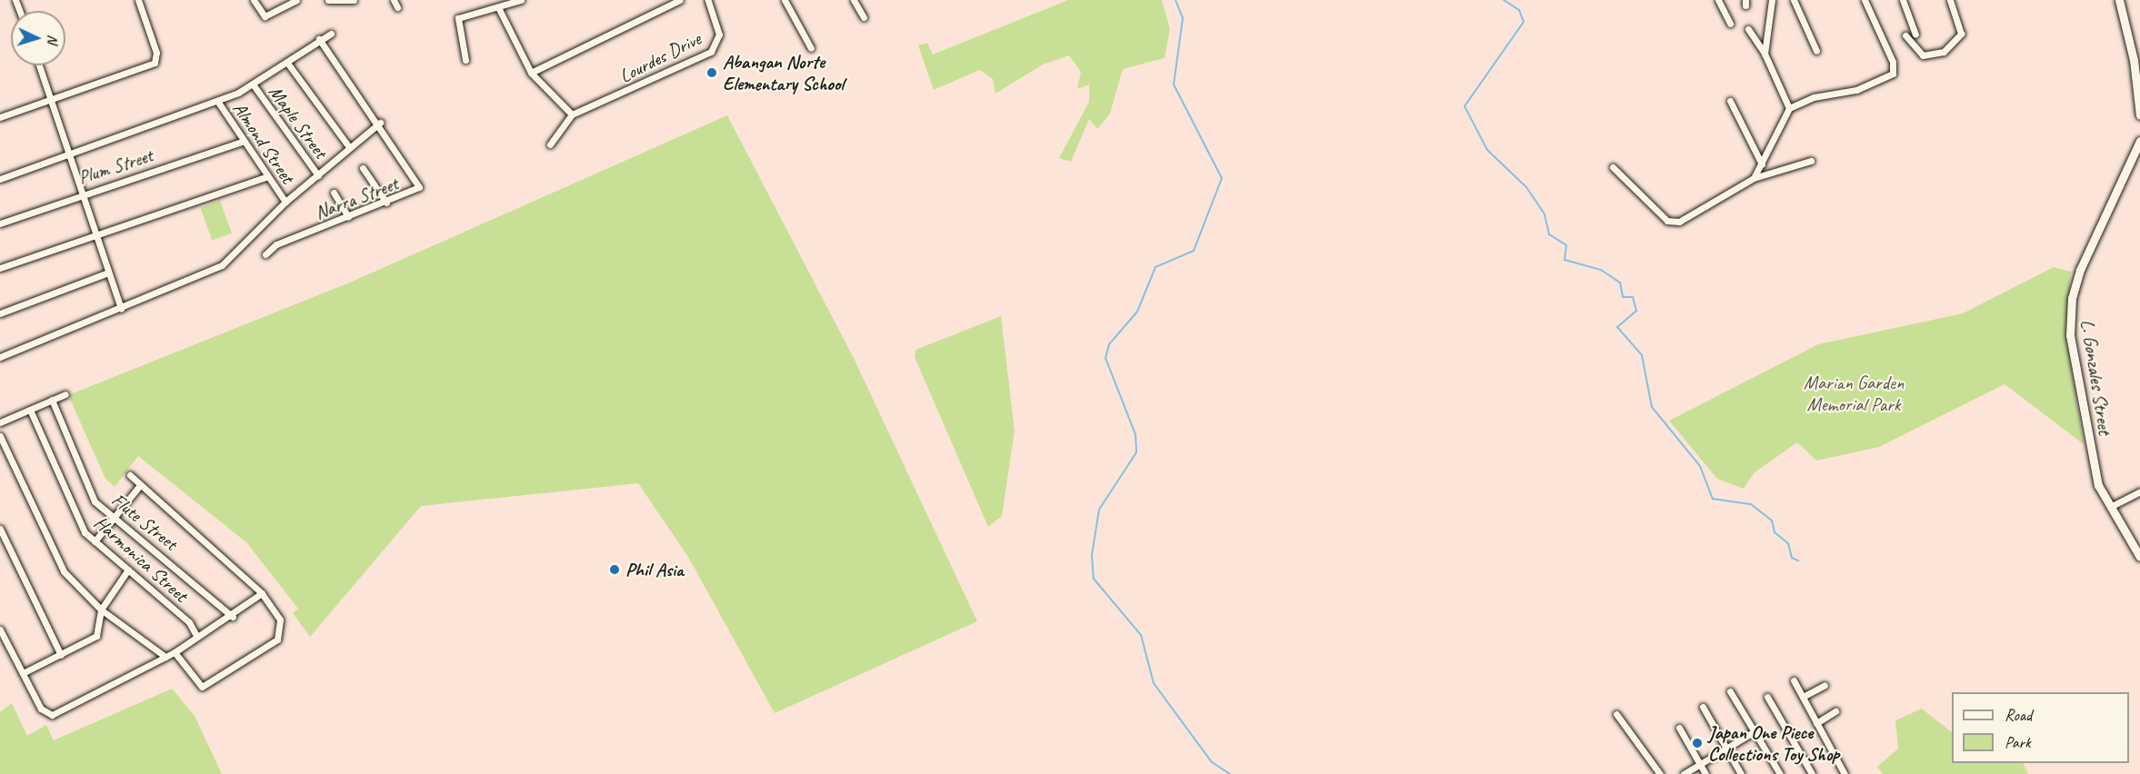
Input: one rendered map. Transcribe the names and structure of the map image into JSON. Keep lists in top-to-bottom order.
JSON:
{
  "streets": {
    "street": [
      "Lourdes Drive",
      "Maple Street",
      "Almond Street",
      "Plum Street",
      "Narra Street",
      "L. Gonzales Street",
      "Flute Street",
      "Harmonica Street"
    ]
  },
  "crossings": [
    ["Almond Street", "Plum Street"]
  ],
  "parks": ["Marian Garden Memorial Park"],
  "places": ["Abangan Norte Elementary School", "Phil Asia", "Japan One Piece Collections Toy Shop"],
  "legend": ["Road", "Park"],
  "north": "right"
}
